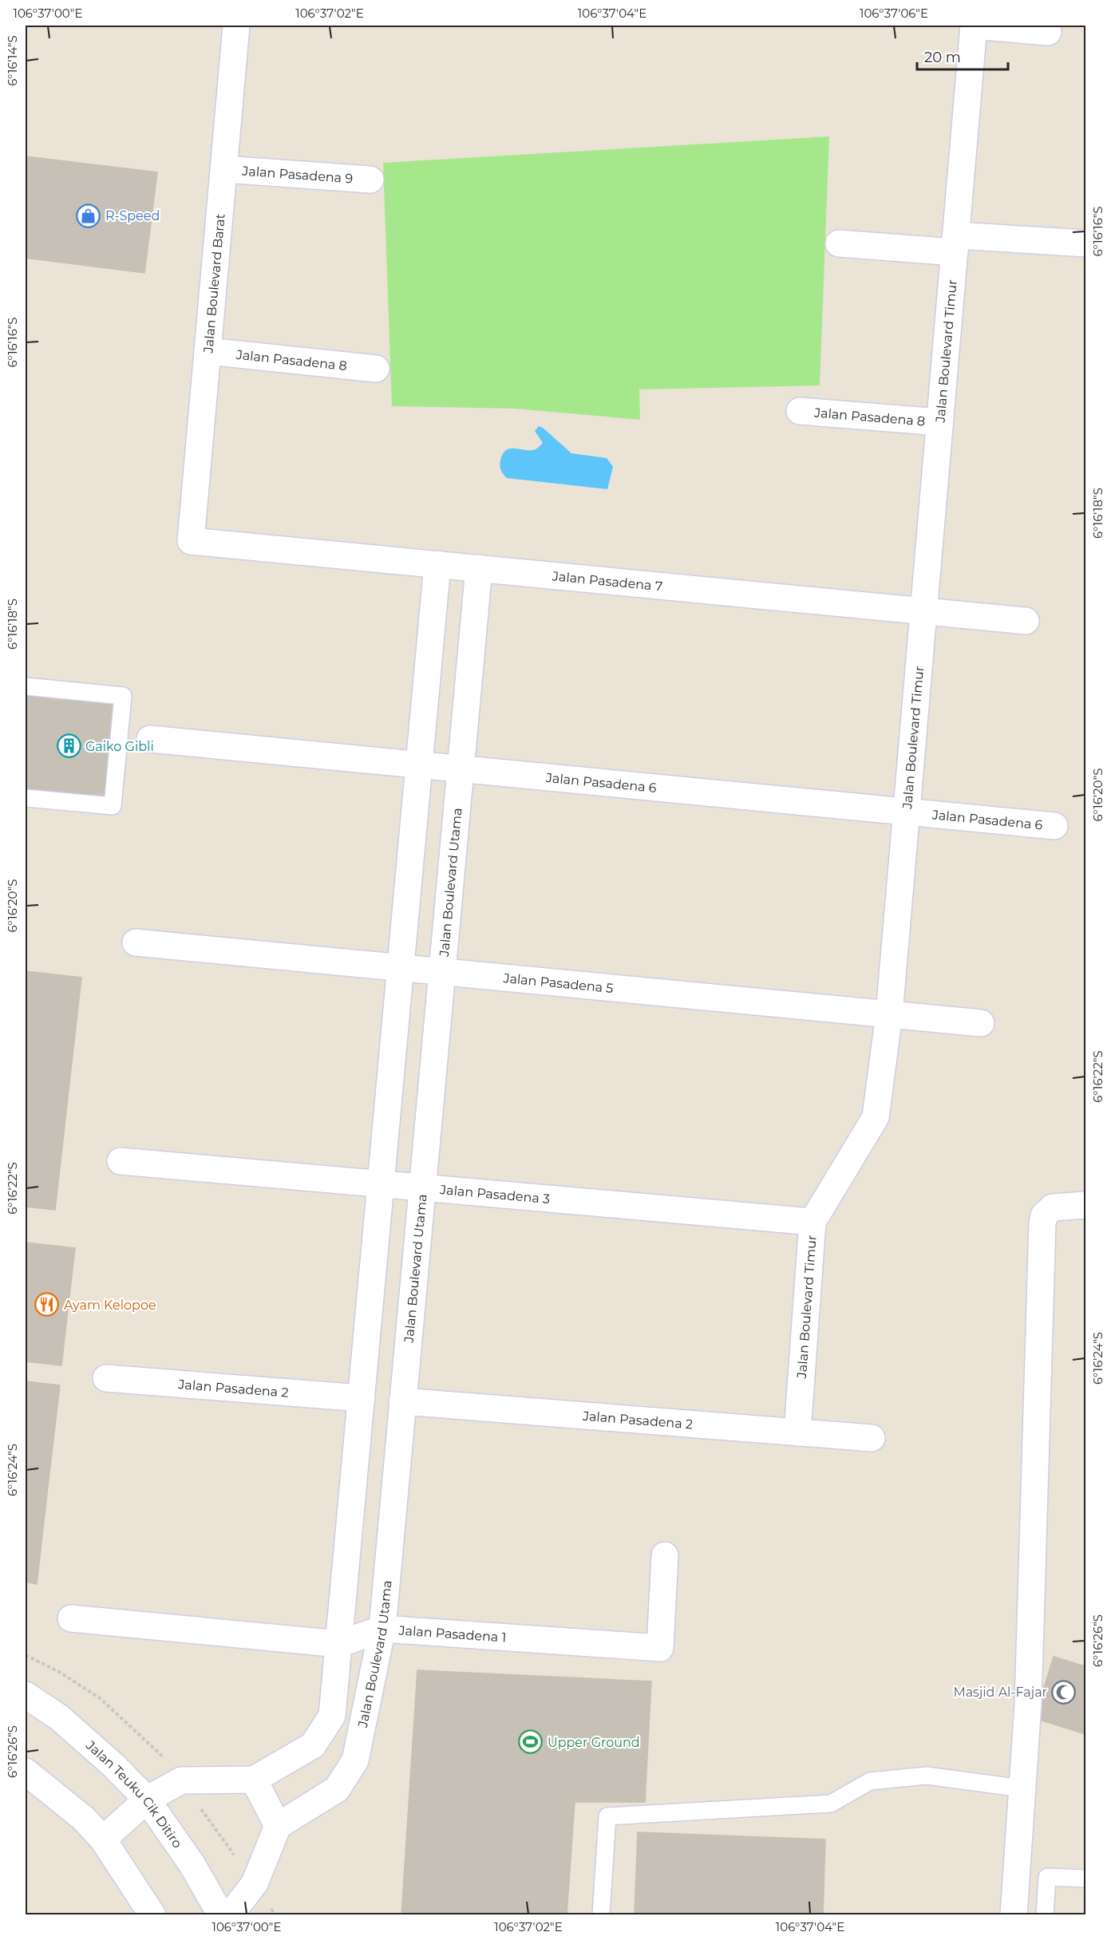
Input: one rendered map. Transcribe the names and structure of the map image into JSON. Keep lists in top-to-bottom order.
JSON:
{
  "streets": {
    "street": [
      "Jalan Pasadena 9",
      "Jalan Boulevard Barat",
      "Jalan Boulevard Timur",
      "Jalan Pasadena 8",
      "Jalan Pasadena 7",
      "Jalan Pasadena 6",
      "Jalan Boulevard Utama",
      "Jalan Pasadena 5",
      "Jalan Pasadena 3",
      "Jalan Pasadena 2",
      "Jalan Pasadena 1",
      "Jalan Teuku Cik Ditiro"
    ]
  },
  "crossings": [
    ["Jalan Pasadena 9", "Jalan Boulevard Barat"],
    ["Jalan Boulevard Barat", "Jalan Pasadena 8"],
    ["Jalan Boulevard Barat", "Jalan Pasadena 7"],
    ["Jalan Boulevard Timur", "Jalan Pasadena 8"],
    ["Jalan Boulevard Timur", "Jalan Pasadena 7"],
    ["Jalan Boulevard Timur", "Jalan Pasadena 6"],
    ["Jalan Boulevard Timur", "Jalan Pasadena 5"],
    ["Jalan Boulevard Timur", "Jalan Pasadena 3"],
    ["Jalan Boulevard Timur", "Jalan Pasadena 2"],
    ["Jalan Pasadena 7", "Jalan Boulevard Utama"],
    ["Jalan Pasadena 6", "Jalan Boulevard Utama"],
    ["Jalan Boulevard Utama", "Jalan Pasadena 5"],
    ["Jalan Boulevard Utama", "Jalan Pasadena 3"],
    ["Jalan Boulevard Utama", "Jalan Pasadena 2"],
    ["Jalan Boulevard Utama", "Jalan Pasadena 1"]
  ],
  "places": {
    "shop": ["R-Speed"],
    "building": ["Gaiko Gibli"],
    "restaurant": ["Ayam Kelopoe"],
    "mosque": ["Masjid Al-Fajar"],
    "sports": ["Upper Ground"]
  },
  "scale_bar": "20 m",
  "coordinates": [
    "106°37'00\"E",
    "106°37'02\"E",
    "106°37'04\"E",
    "106°37'06\"E",
    "6°16'14\"S",
    "6°16'16\"S",
    "6°16'18\"S",
    "6°16'20\"S",
    "6°16'22\"S",
    "6°16'24\"S",
    "6°16'26\"S"
  ]
}
